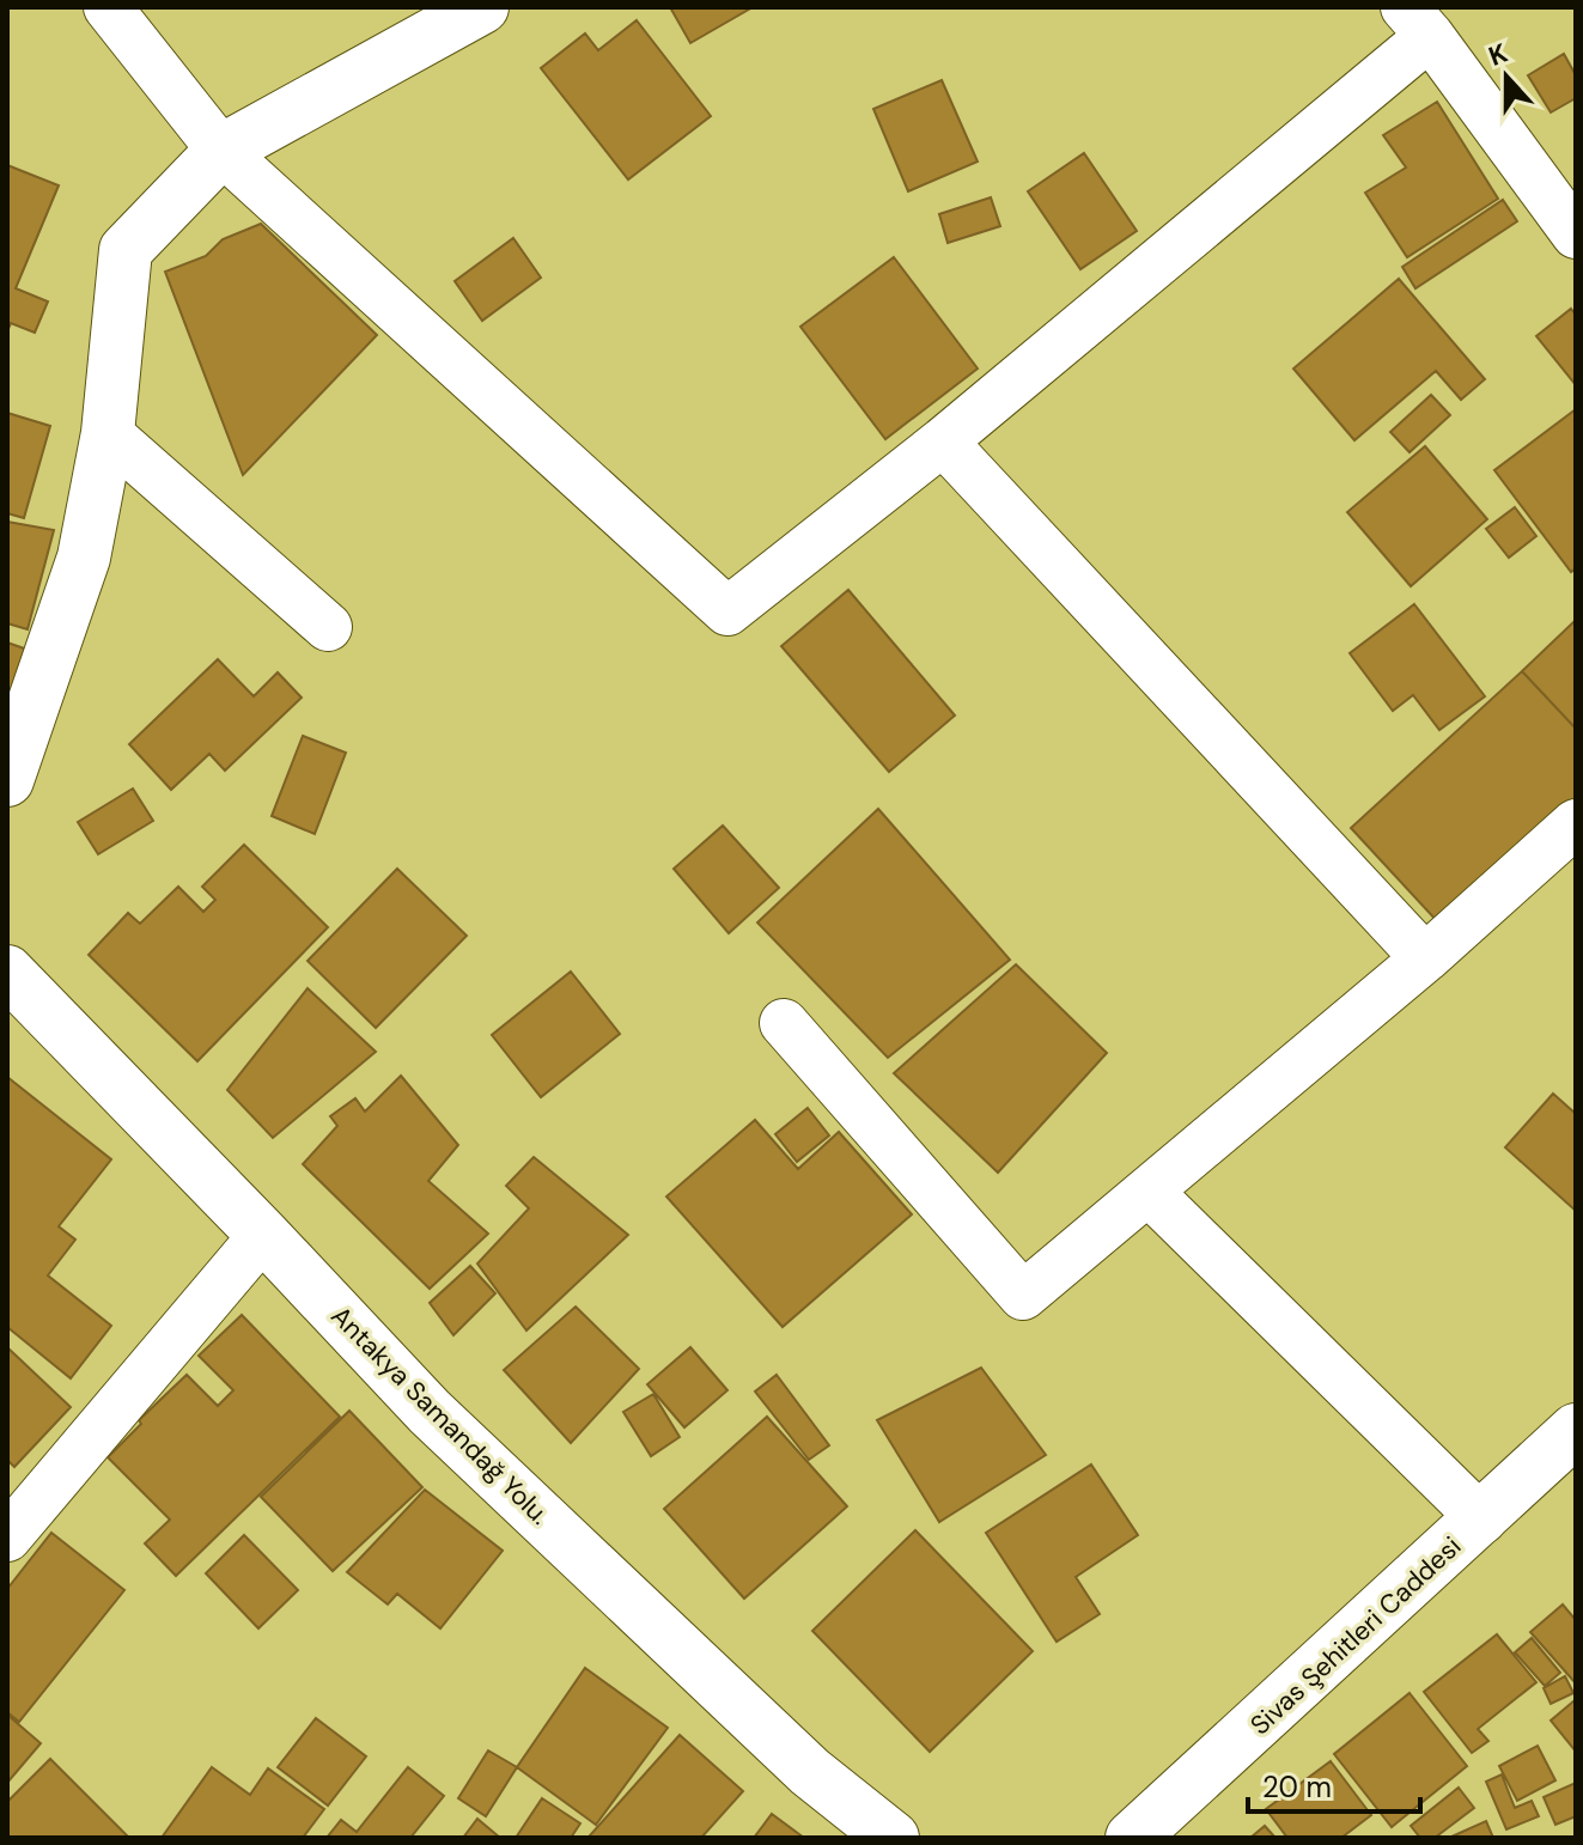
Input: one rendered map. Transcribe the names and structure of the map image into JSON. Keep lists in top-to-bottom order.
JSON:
{
  "streets": {
    "street": ["Antakya Samandağ Yolu.", "Sivas Şehitleri Caddesi"]
  },
  "scale_bar": "20 m",
  "north": "top"
}
